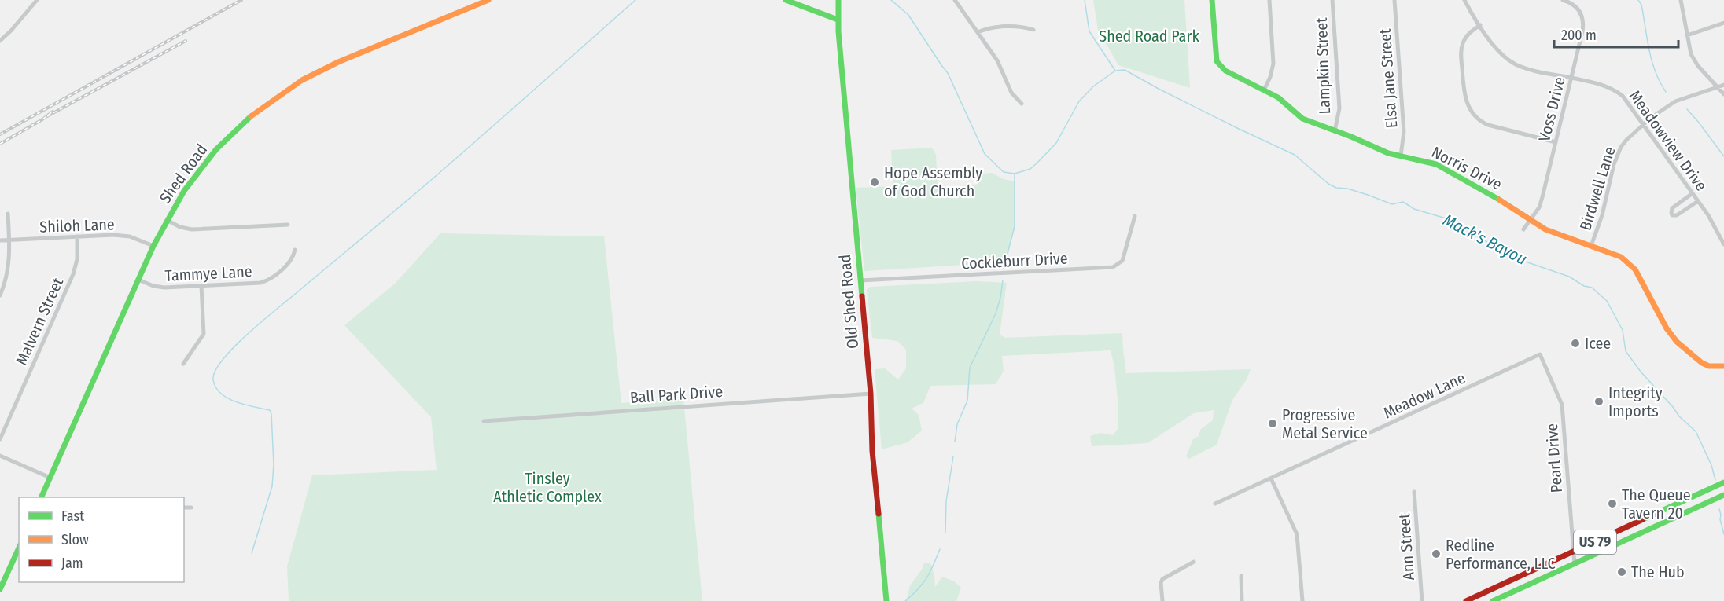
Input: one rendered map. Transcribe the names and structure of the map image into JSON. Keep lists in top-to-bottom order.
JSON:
{
  "streets": {
    "street": [
      "Lampkin Street",
      "Elsa Jane Street",
      "Voss Drive",
      "Meadowview Drive",
      "Norris Drive",
      "Shed Road",
      "Birdwell Lane",
      "Shiloh Lane",
      "Cockleburr Drive",
      "Tammye Lane",
      "Old Shed Road",
      "Malvern Street",
      "Ball Park Drive",
      "Meadow Lane",
      "Pearl Drive",
      "US 79",
      "Ann Street"
    ]
  },
  "crossings": [
    ["Lampkin Street", "Norris Drive"],
    ["Elsa Jane Street", "Norris Drive"],
    ["Voss Drive", "Meadowview Drive"],
    ["Voss Drive", "Norris Drive"],
    ["Meadowview Drive", "Birdwell Lane"],
    ["Norris Drive", "Birdwell Lane"],
    ["Shed Road", "Shiloh Lane"],
    ["Shed Road", "Tammye Lane"],
    ["Shiloh Lane", "Malvern Street"],
    ["Cockleburr Drive", "Old Shed Road"],
    ["Old Shed Road", "Ball Park Drive"],
    ["Meadow Lane", "Pearl Drive"],
    ["Pearl Drive", "US 79"]
  ],
  "water": ["Mack's Bayou"],
  "parks": ["Shed Road Park", "Tinsley Athletic Complex"],
  "places": [
    "Hope Assembly of God Church",
    "Icee",
    "Integrity Imports",
    "Progressive Metal Service",
    "The Queue Tavern 20",
    "Redline Performance, LLC",
    "The Hub"
  ],
  "legend": ["Fast", "Slow", "Jam"],
  "scale_bar": "200 m"
}
